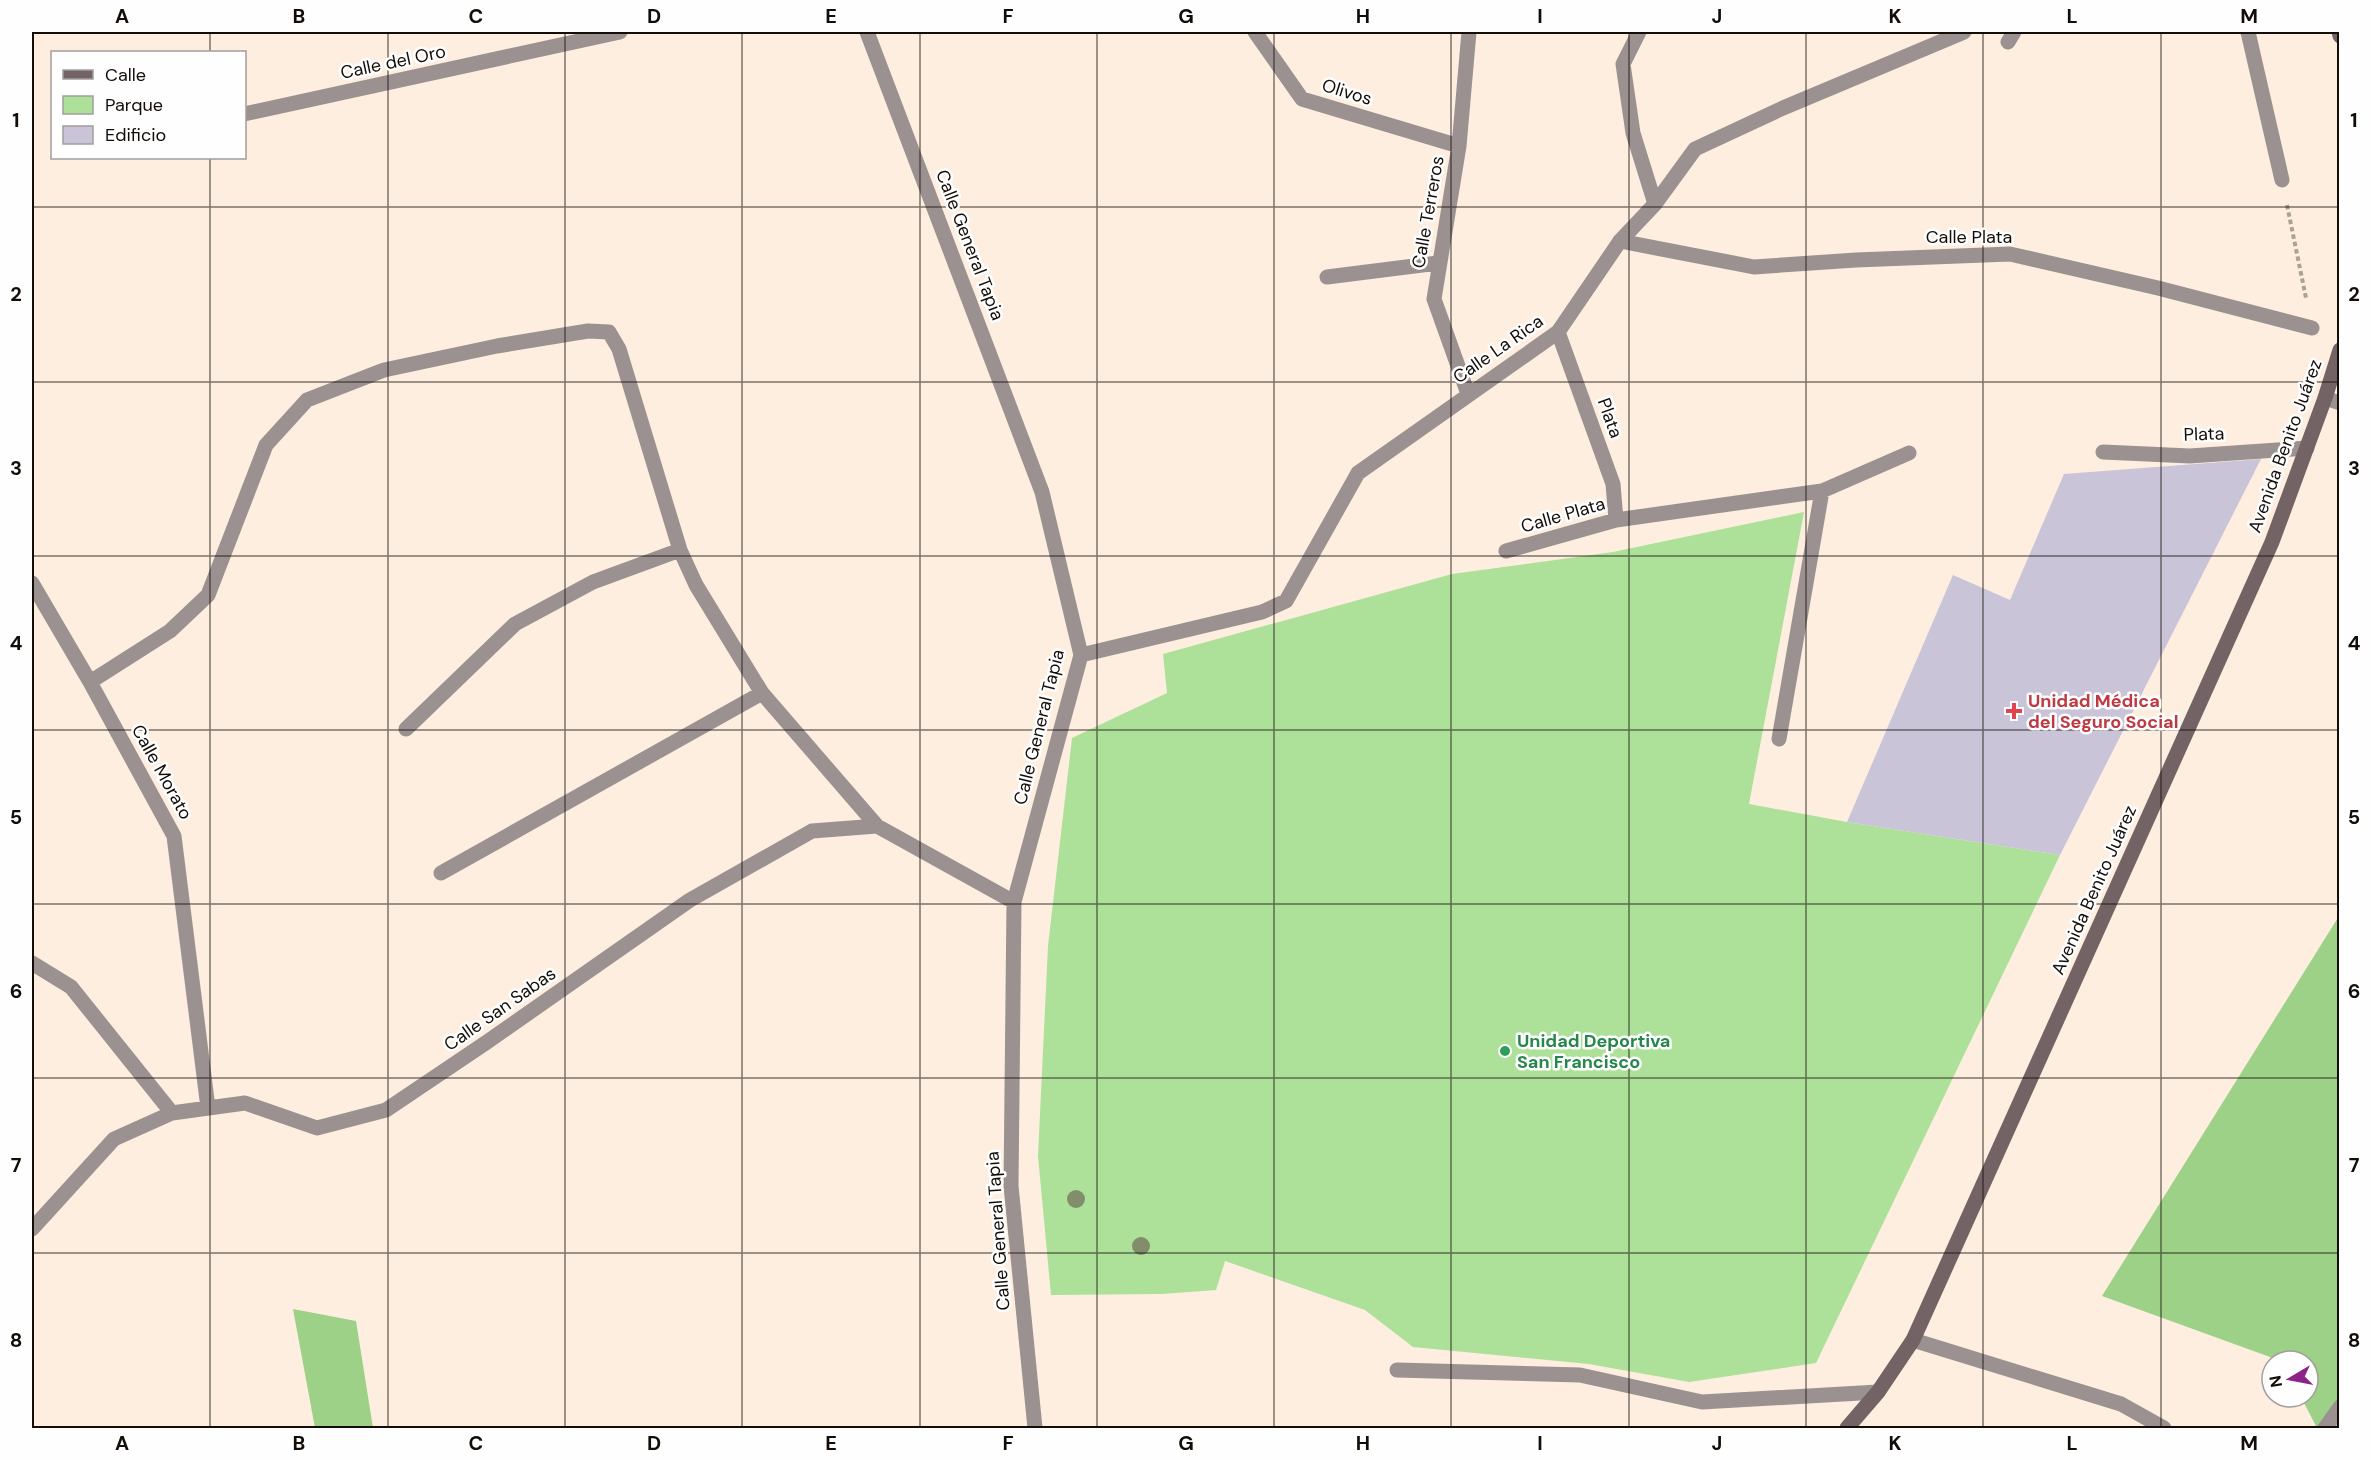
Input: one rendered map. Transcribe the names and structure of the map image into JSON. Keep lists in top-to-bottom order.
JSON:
{
  "streets": {
    "main road": ["Avenida Benito Juárez"],
    "street": [
      "Calle del Oro",
      "Olivos",
      "Calle Terreros",
      "Calle Plata",
      "Calle General Tapia",
      "Calle La Rica",
      "Plata",
      "Calle Morato",
      "Calle San Sabas"
    ]
  },
  "crossings": [
    ["Olivos", "Calle Terreros"],
    ["Calle Terreros", "Calle La Rica"],
    ["Calle Plata", "Calle La Rica"],
    ["Calle Plata", "Plata"],
    ["Calle General Tapia", "Calle La Rica"],
    ["Calle La Rica", "Plata"],
    ["Plata", "Avenida Benito Juárez"],
    ["Calle Morato", "Calle San Sabas"]
  ],
  "places": {
    "health": ["Unidad Médica del Seguro Social"],
    "other": ["Unidad Deportiva San Francisco"]
  },
  "legend": ["Calle", "Parque", "Edificio"],
  "north": "left",
  "grid": {
    "columns": [
      "A",
      "B",
      "C",
      "D",
      "E",
      "F",
      "G",
      "H",
      "I",
      "J",
      "K",
      "L",
      "M"
    ],
    "rows": [
      "1",
      "2",
      "3",
      "4",
      "5",
      "6",
      "7",
      "8"
    ]
  }
}
